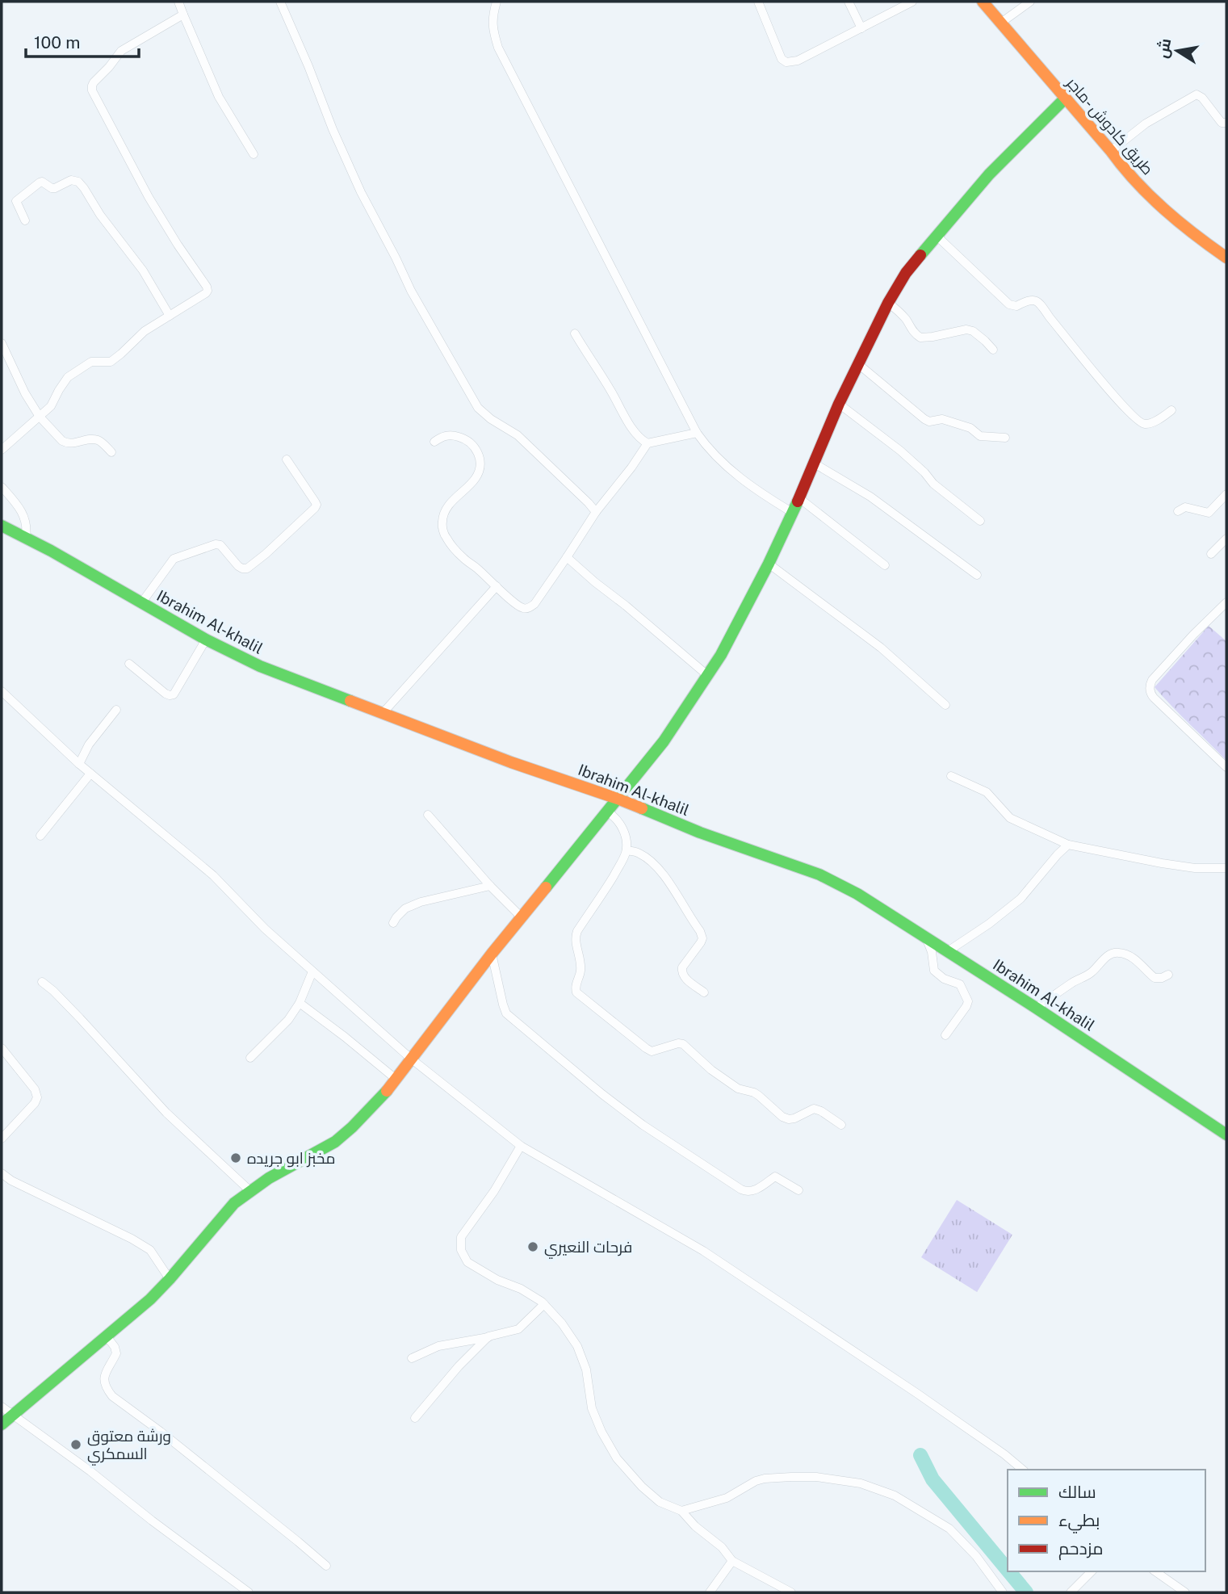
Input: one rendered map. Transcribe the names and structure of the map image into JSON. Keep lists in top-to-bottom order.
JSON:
{
  "streets": {
    "main road": ["طريق كادوش -ماجر", "Ibrahim Al-khalil"]
  },
  "places": ["مخبز ابو جريده", "فرحات النعيري", "ورشة معتوق السمكري"],
  "legend": ["سالك", "بطيء", "مزدحم"],
  "scale_bar": "100 m",
  "north": "left"
}
